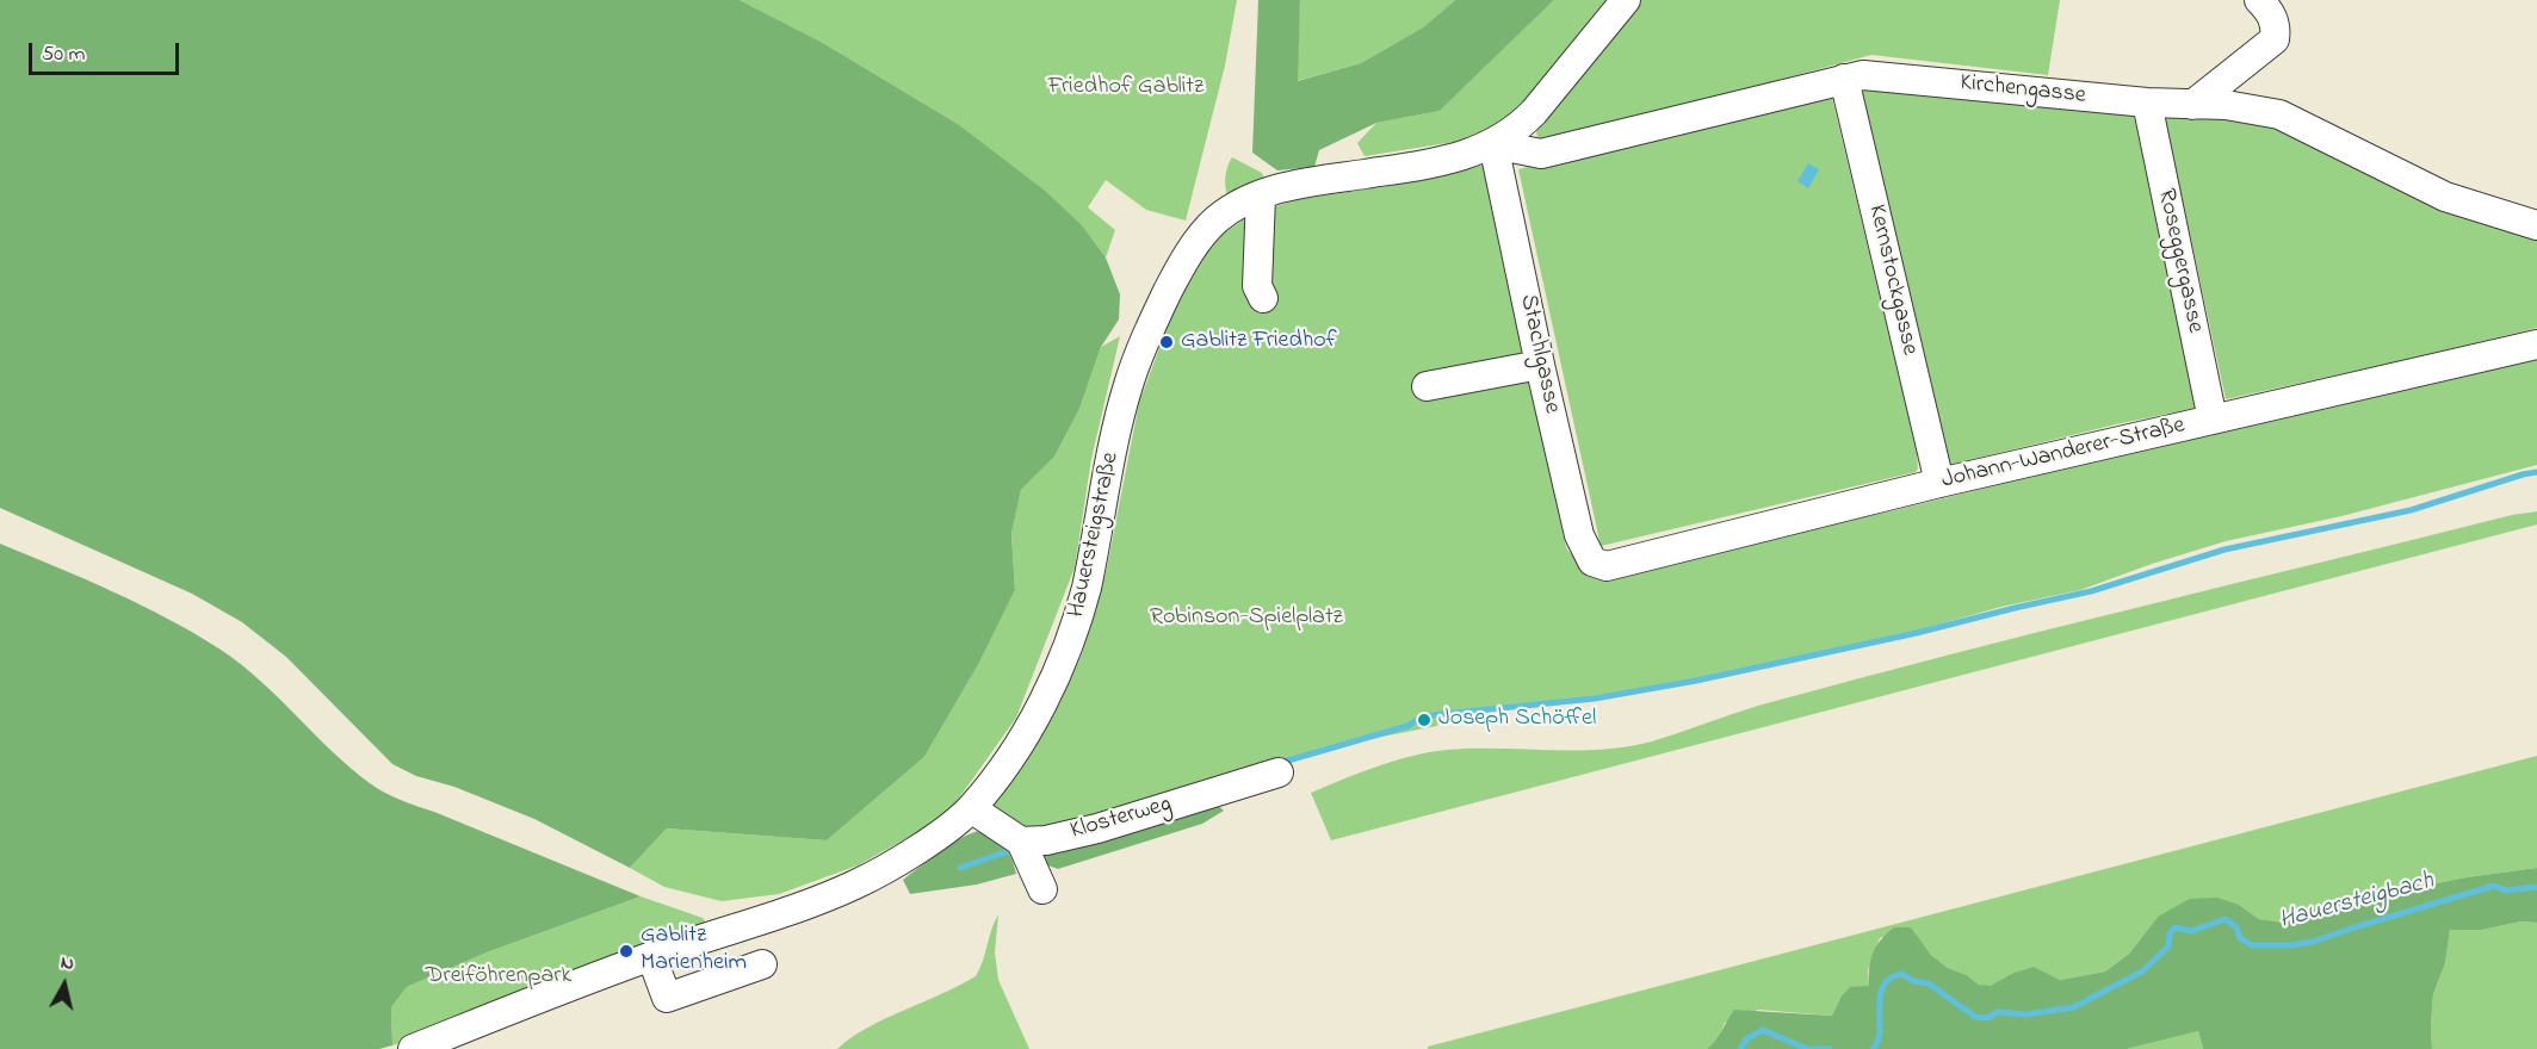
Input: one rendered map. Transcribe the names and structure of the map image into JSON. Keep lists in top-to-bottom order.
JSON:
{
  "streets": {
    "street": [
      "Kirchengasse",
      "Roseggergasse",
      "Kernstockgasse",
      "Stachlgasse",
      "Johann-Wanderer-Straße",
      "Hauersteigstraße",
      "Klosterweg"
    ]
  },
  "crossings": [
    ["Kirchengasse", "Roseggergasse"],
    ["Kirchengasse", "Kernstockgasse"],
    ["Kirchengasse", "Stachlgasse"],
    ["Kirchengasse", "Hauersteigstraße"],
    ["Roseggergasse", "Johann-Wanderer-Straße"],
    ["Kernstockgasse", "Johann-Wanderer-Straße"],
    ["Stachlgasse", "Johann-Wanderer-Straße"],
    ["Stachlgasse", "Hauersteigstraße"]
  ],
  "water": ["Hauersteigbach"],
  "parks": ["Friedhof Gablitz", "Robinson-Spielplatz", "Dreiföhrenpark"],
  "places": ["Gablitz Friedhof", "Joseph Schöffel", "Gablitz Marienheim"],
  "scale_bar": "50 m",
  "north": "top"
}
